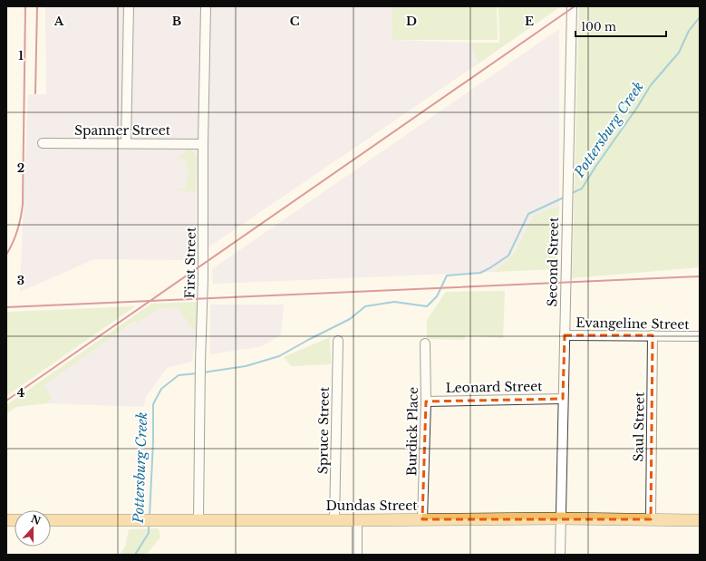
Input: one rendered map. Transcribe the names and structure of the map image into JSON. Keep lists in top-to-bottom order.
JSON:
{
  "streets": {
    "main road": ["Dundas Street"],
    "street": [
      "Spanner Street",
      "Second Street",
      "First Street",
      "Evangeline Street",
      "Leonard Street",
      "Saul Street",
      "Spruce Street",
      "Burdick Place"
    ]
  },
  "crossings": [
    ["Spanner Street", "First Street"],
    ["Second Street", "Evangeline Street"],
    ["Second Street", "Leonard Street"],
    ["Second Street", "Dundas Street"],
    ["First Street", "Dundas Street"],
    ["Evangeline Street", "Saul Street"],
    ["Leonard Street", "Burdick Place"],
    ["Saul Street", "Dundas Street"],
    ["Spruce Street", "Dundas Street"],
    ["Burdick Place", "Dundas Street"]
  ],
  "water": ["Pottersburg Creek"],
  "scale_bar": "100 m",
  "north": "top",
  "grid": {
    "columns": [
      "A",
      "B",
      "C",
      "D",
      "E"
    ],
    "rows": [
      "1",
      "2",
      "3",
      "4"
    ]
  }
}
